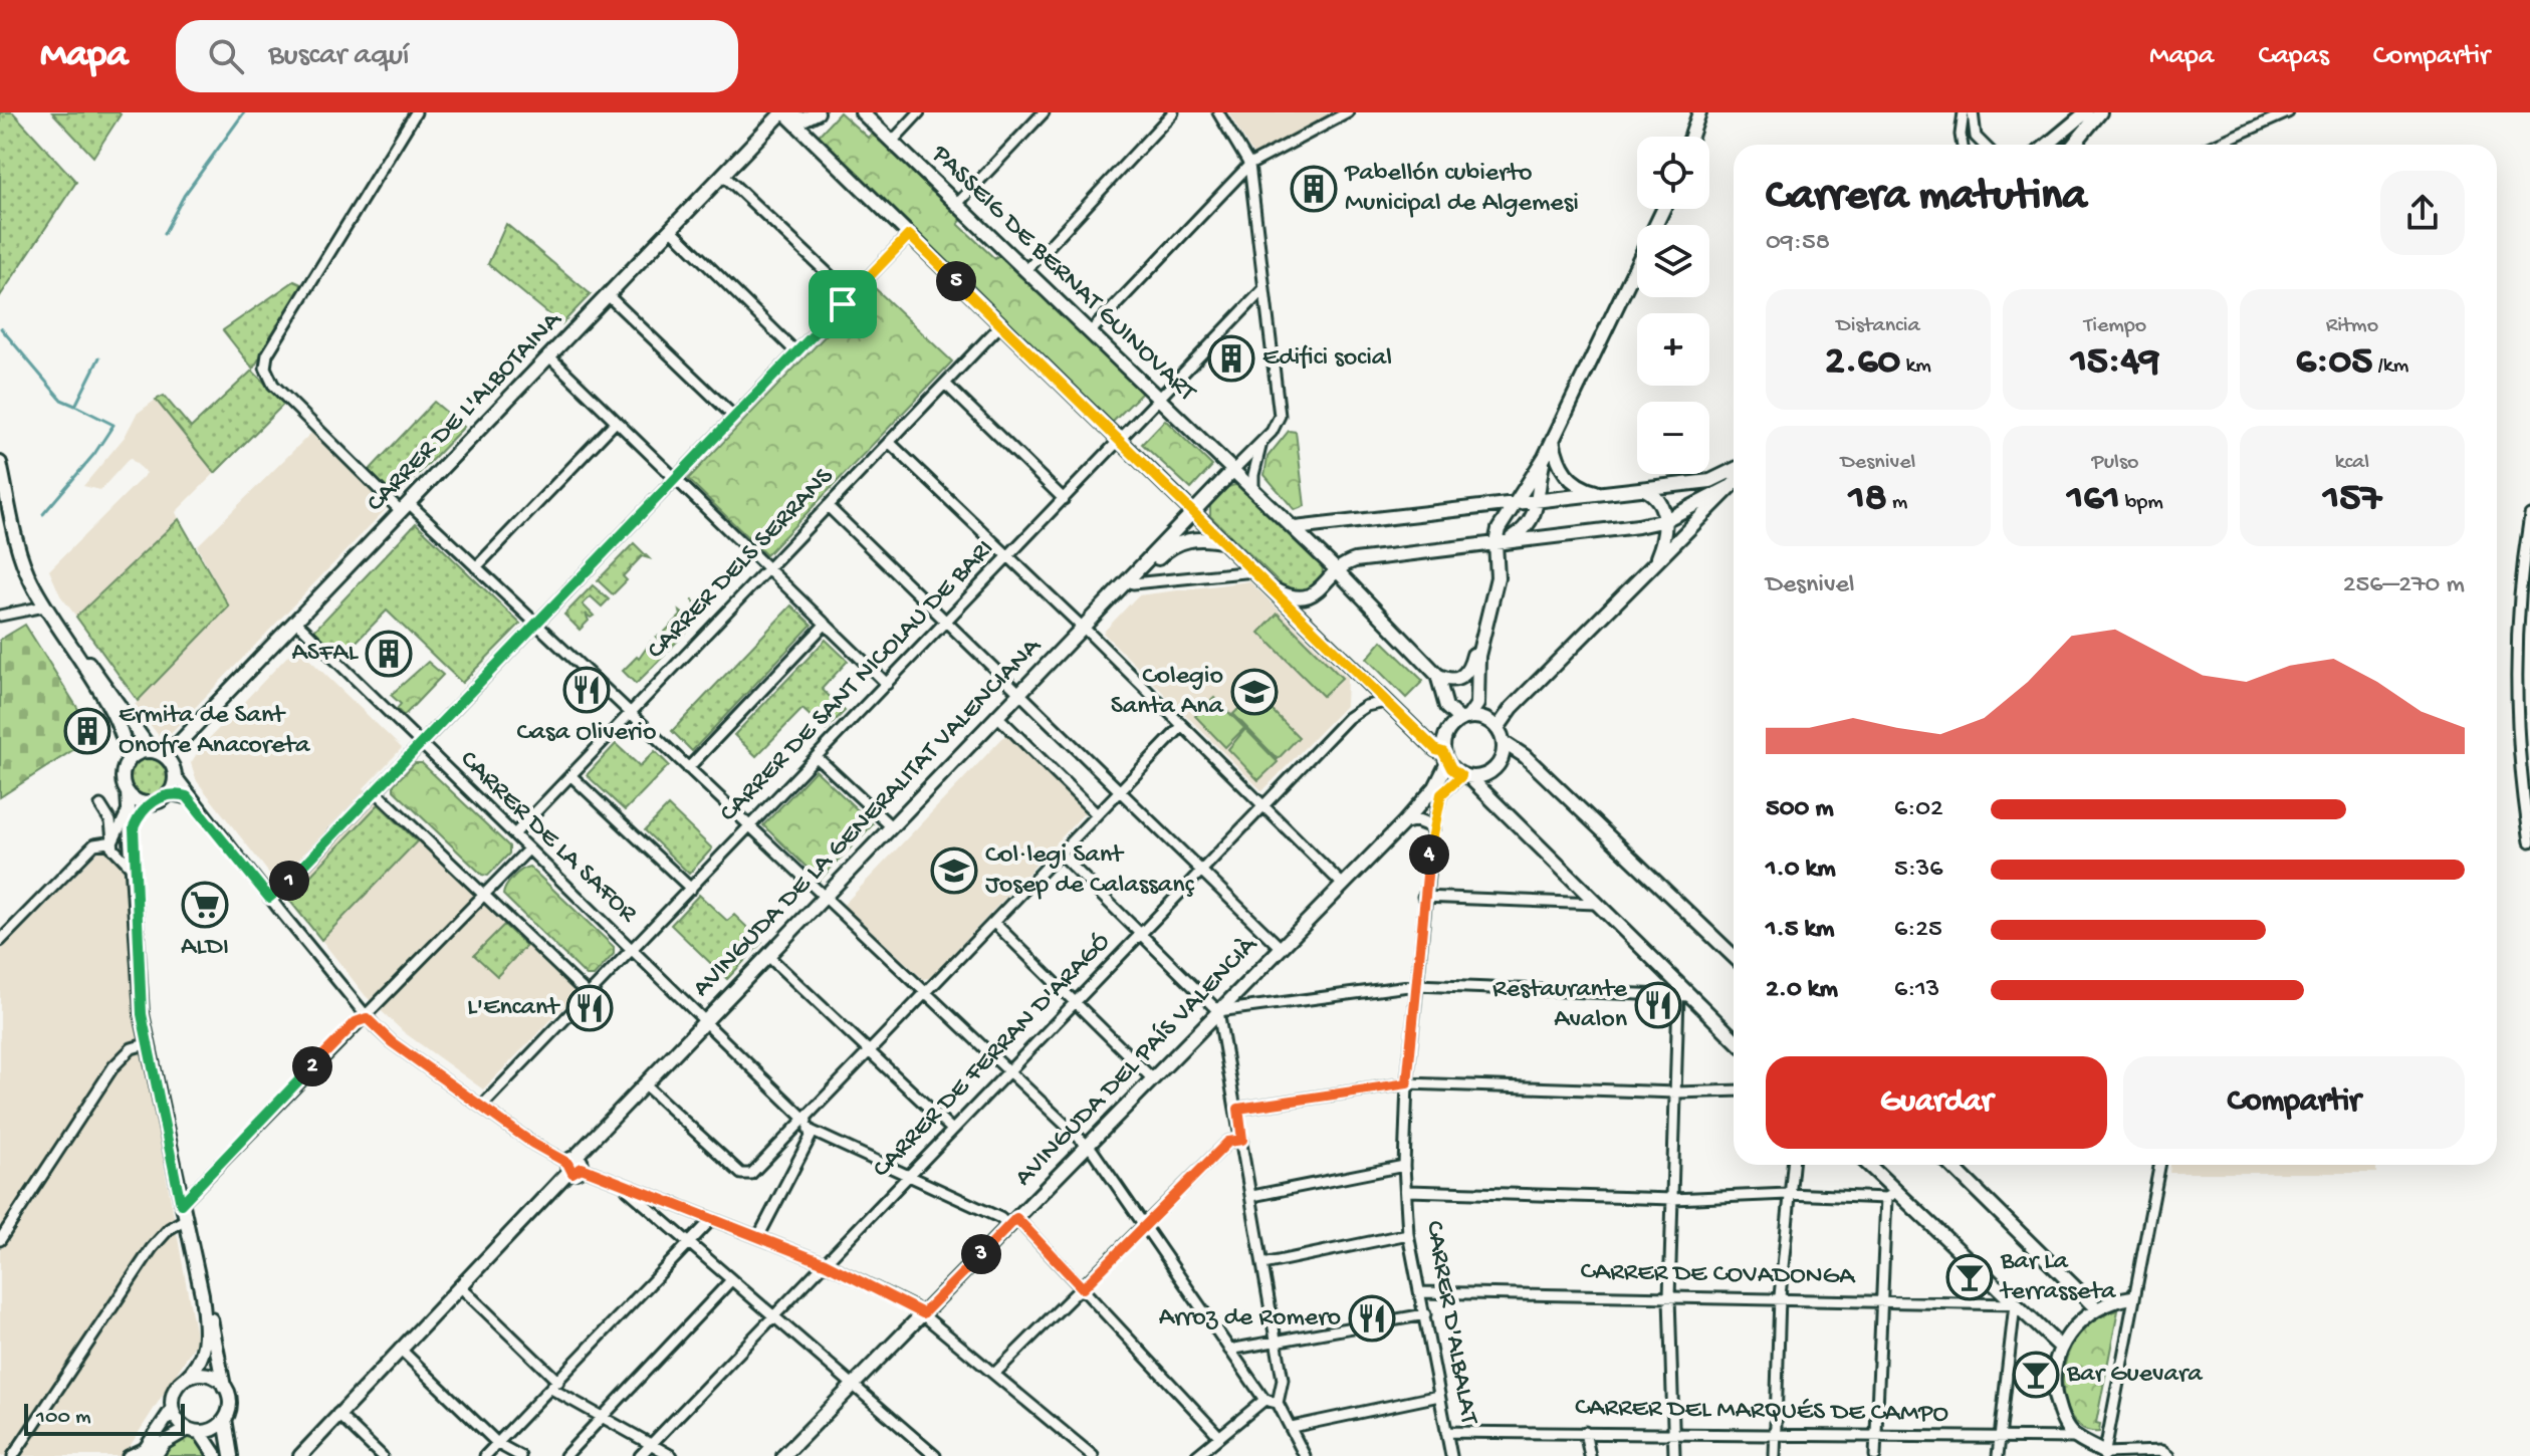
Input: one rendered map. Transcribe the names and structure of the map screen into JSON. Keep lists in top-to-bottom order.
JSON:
{
  "streets": {
    "street": [
      "PASSEIG DE BERNAT GUINOVART",
      "CARRER DE L'ALBOTAINA",
      "CARRER DELS SERRANS",
      "CARRER DE SANT NICOLAU DE BARI",
      "AVINGUDA DE LA GENERALITAT VALENCIANA",
      "CARRER DE LA SAFOR",
      "CARRER DE FERRAN D'ARAGÓ",
      "AVINGUDA DEL PAÍS VALENCIÀ",
      "CARRER DE COVADONGA",
      "CARRER D'ALBALAT",
      "CARRER DEL MARQUÉS DE CAMPO"
    ]
  },
  "crossings": [
    ["PASSEIG DE BERNAT GUINOVART", "CARRER DE SANT NICOLAU DE BARI"],
    ["PASSEIG DE BERNAT GUINOVART", "AVINGUDA DEL PAÍS VALENCIÀ"],
    ["PASSEIG DE BERNAT GUINOVART", "CARRER D'ALBALAT"],
    ["CARRER DE L'ALBOTAINA", "CARRER DE LA SAFOR"],
    ["CARRER DELS SERRANS", "CARRER DE LA SAFOR"],
    ["CARRER DE SANT NICOLAU DE BARI", "CARRER DE LA SAFOR"],
    ["AVINGUDA DE LA GENERALITAT VALENCIANA", "CARRER DE LA SAFOR"],
    ["CARRER DE LA SAFOR", "CARRER DE FERRAN D'ARAGÓ"],
    ["CARRER DE LA SAFOR", "AVINGUDA DEL PAÍS VALENCIÀ"],
    ["AVINGUDA DEL PAÍS VALENCIÀ", "CARRER D'ALBALAT"],
    ["CARRER DE COVADONGA", "CARRER D'ALBALAT"],
    ["CARRER D'ALBALAT", "CARRER DEL MARQUÉS DE CAMPO"]
  ],
  "places": {
    "building": [
      "Pabellón cubierto Municipal de Algemesi",
      "Edifici social",
      "ASFAL",
      "Ermita de Sant Onofre Anacoreta"
    ],
    "restaurant": [
      "Casa Oliverio",
      "Restaurante Avalon",
      "L'Encant",
      "Arroz de Romero"
    ],
    "school or university": ["Colegio Santa Ana", "Col·legi Sant Josep de Calassanç"],
    "supermarket": ["ALDI"],
    "bar": ["Bar La terrasseta", "Bar Guevara"]
  },
  "scale_bar": "100 m",
  "page": {
    "header": "Mapa",
    "search": "Buscar aquí",
    "nav": ["Mapa", "Capas", "Compartir"],
    "map_buttons": ["+", "−"],
    "heading": ["Carrera matutina", "09:58"],
    "pins": [
      "5",
      "4",
      "1",
      "2",
      "3"
    ],
    "stats": [
      ["Distancia", "2.60 km"],
      ["Tiempo", "15:49"],
      ["Ritmo", "6:05 /km"],
      ["Desnivel", "18 m"],
      ["Pulso", "161 bpm"],
      ["kcal", "157"]
    ],
    "chart": ["Desnivel", "256–270 m"],
    "list": [
      {
        "name": "500 m",
        "note": "6:02"
      },
      {
        "name": "1.0 km",
        "note": "5:36"
      },
      {
        "name": "1.5 km",
        "note": "6:25"
      },
      {
        "name": "2.0 km",
        "note": "6:13"
      }
    ],
    "buttons": ["Guardar", "Compartir"],
    "scale": "100 m"
  }
}
